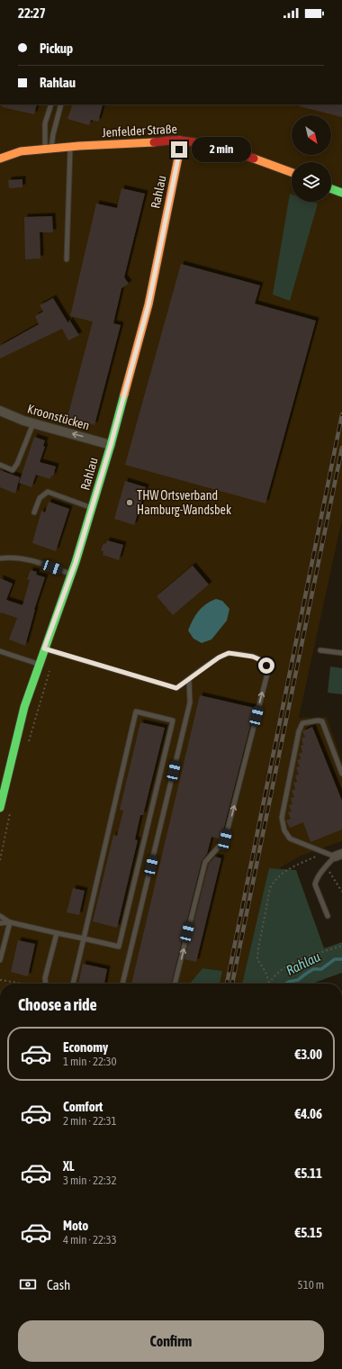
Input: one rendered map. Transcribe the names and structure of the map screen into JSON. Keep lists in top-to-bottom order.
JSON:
{
  "streets": {
    "street": ["Jenfelder Straße", "Rahlau", "Kroonstücken"]
  },
  "crossings": [
    ["Jenfelder Straße", "Rahlau"],
    ["Rahlau", "Kroonstücken"]
  ],
  "one_way": ["Kroonstücken"],
  "water": ["Rahlau"],
  "places": ["THW Ortsverband Hamburg-Wandsbek"],
  "north": "bottom right",
  "page": {
    "status": "22:27",
    "banner": ["Pickup", "Rahlau"],
    "bubble": "2 min",
    "heading": "Choose a ride",
    "list": [
      {
        "name": "Economy",
        "note": "1 min · 22:30",
        "value": "€3.00"
      },
      {
        "name": "Comfort",
        "note": "2 min · 22:31",
        "value": "€4.06"
      },
      {
        "name": "XL",
        "note": "3 min · 22:32",
        "value": "€5.11"
      },
      {
        "name": "Moto",
        "note": "4 min · 22:33",
        "value": "€5.15"
      }
    ],
    "pay": ["Cash", "510 m"],
    "buttons": "Confirm"
  }
}
